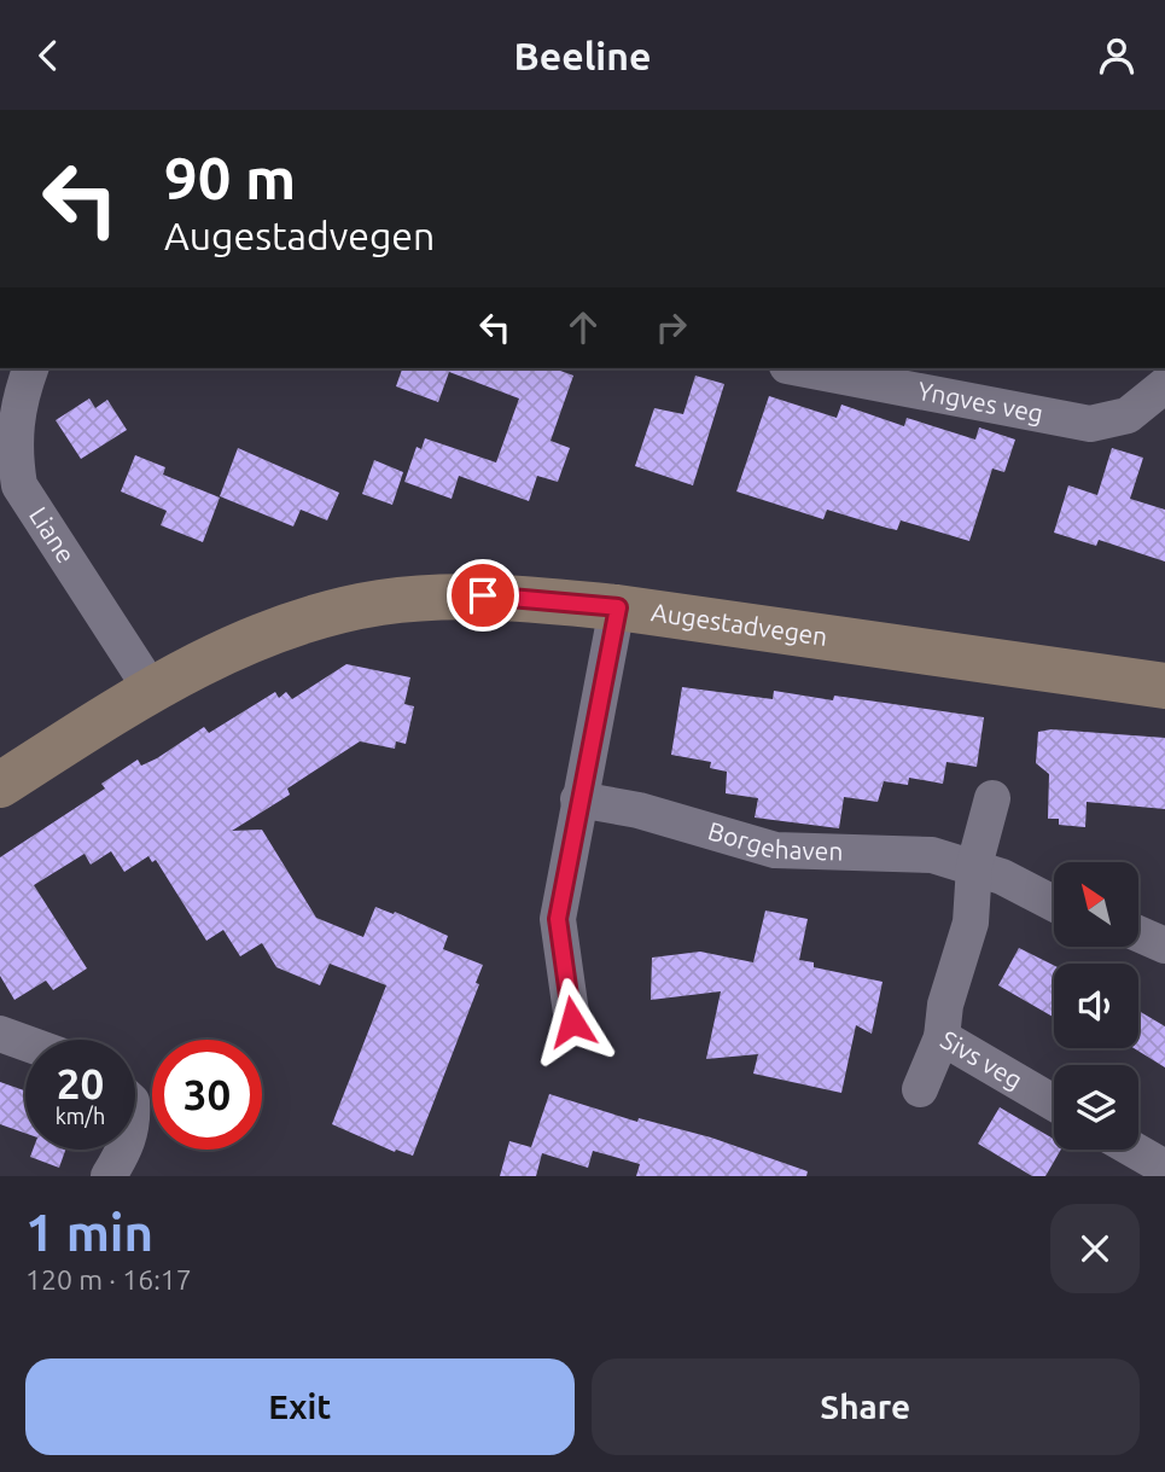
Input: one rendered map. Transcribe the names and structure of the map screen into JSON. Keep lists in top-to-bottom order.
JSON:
{
  "streets": {
    "main road": ["Augestadvegen"],
    "street": [
      "Yngves veg",
      "Liane",
      "Borgehaven",
      "Sivs veg"
    ]
  },
  "crossings": [
    ["Liane", "Augestadvegen"]
  ],
  "north": "top left",
  "page": {
    "header": "Beeline",
    "turn": ["90 m", "Augestadvegen"],
    "speed": "20 km/h",
    "limit": "30",
    "heading": ["1 min", "120 m · 16:17"],
    "buttons": ["Exit", "Share"]
  }
}
